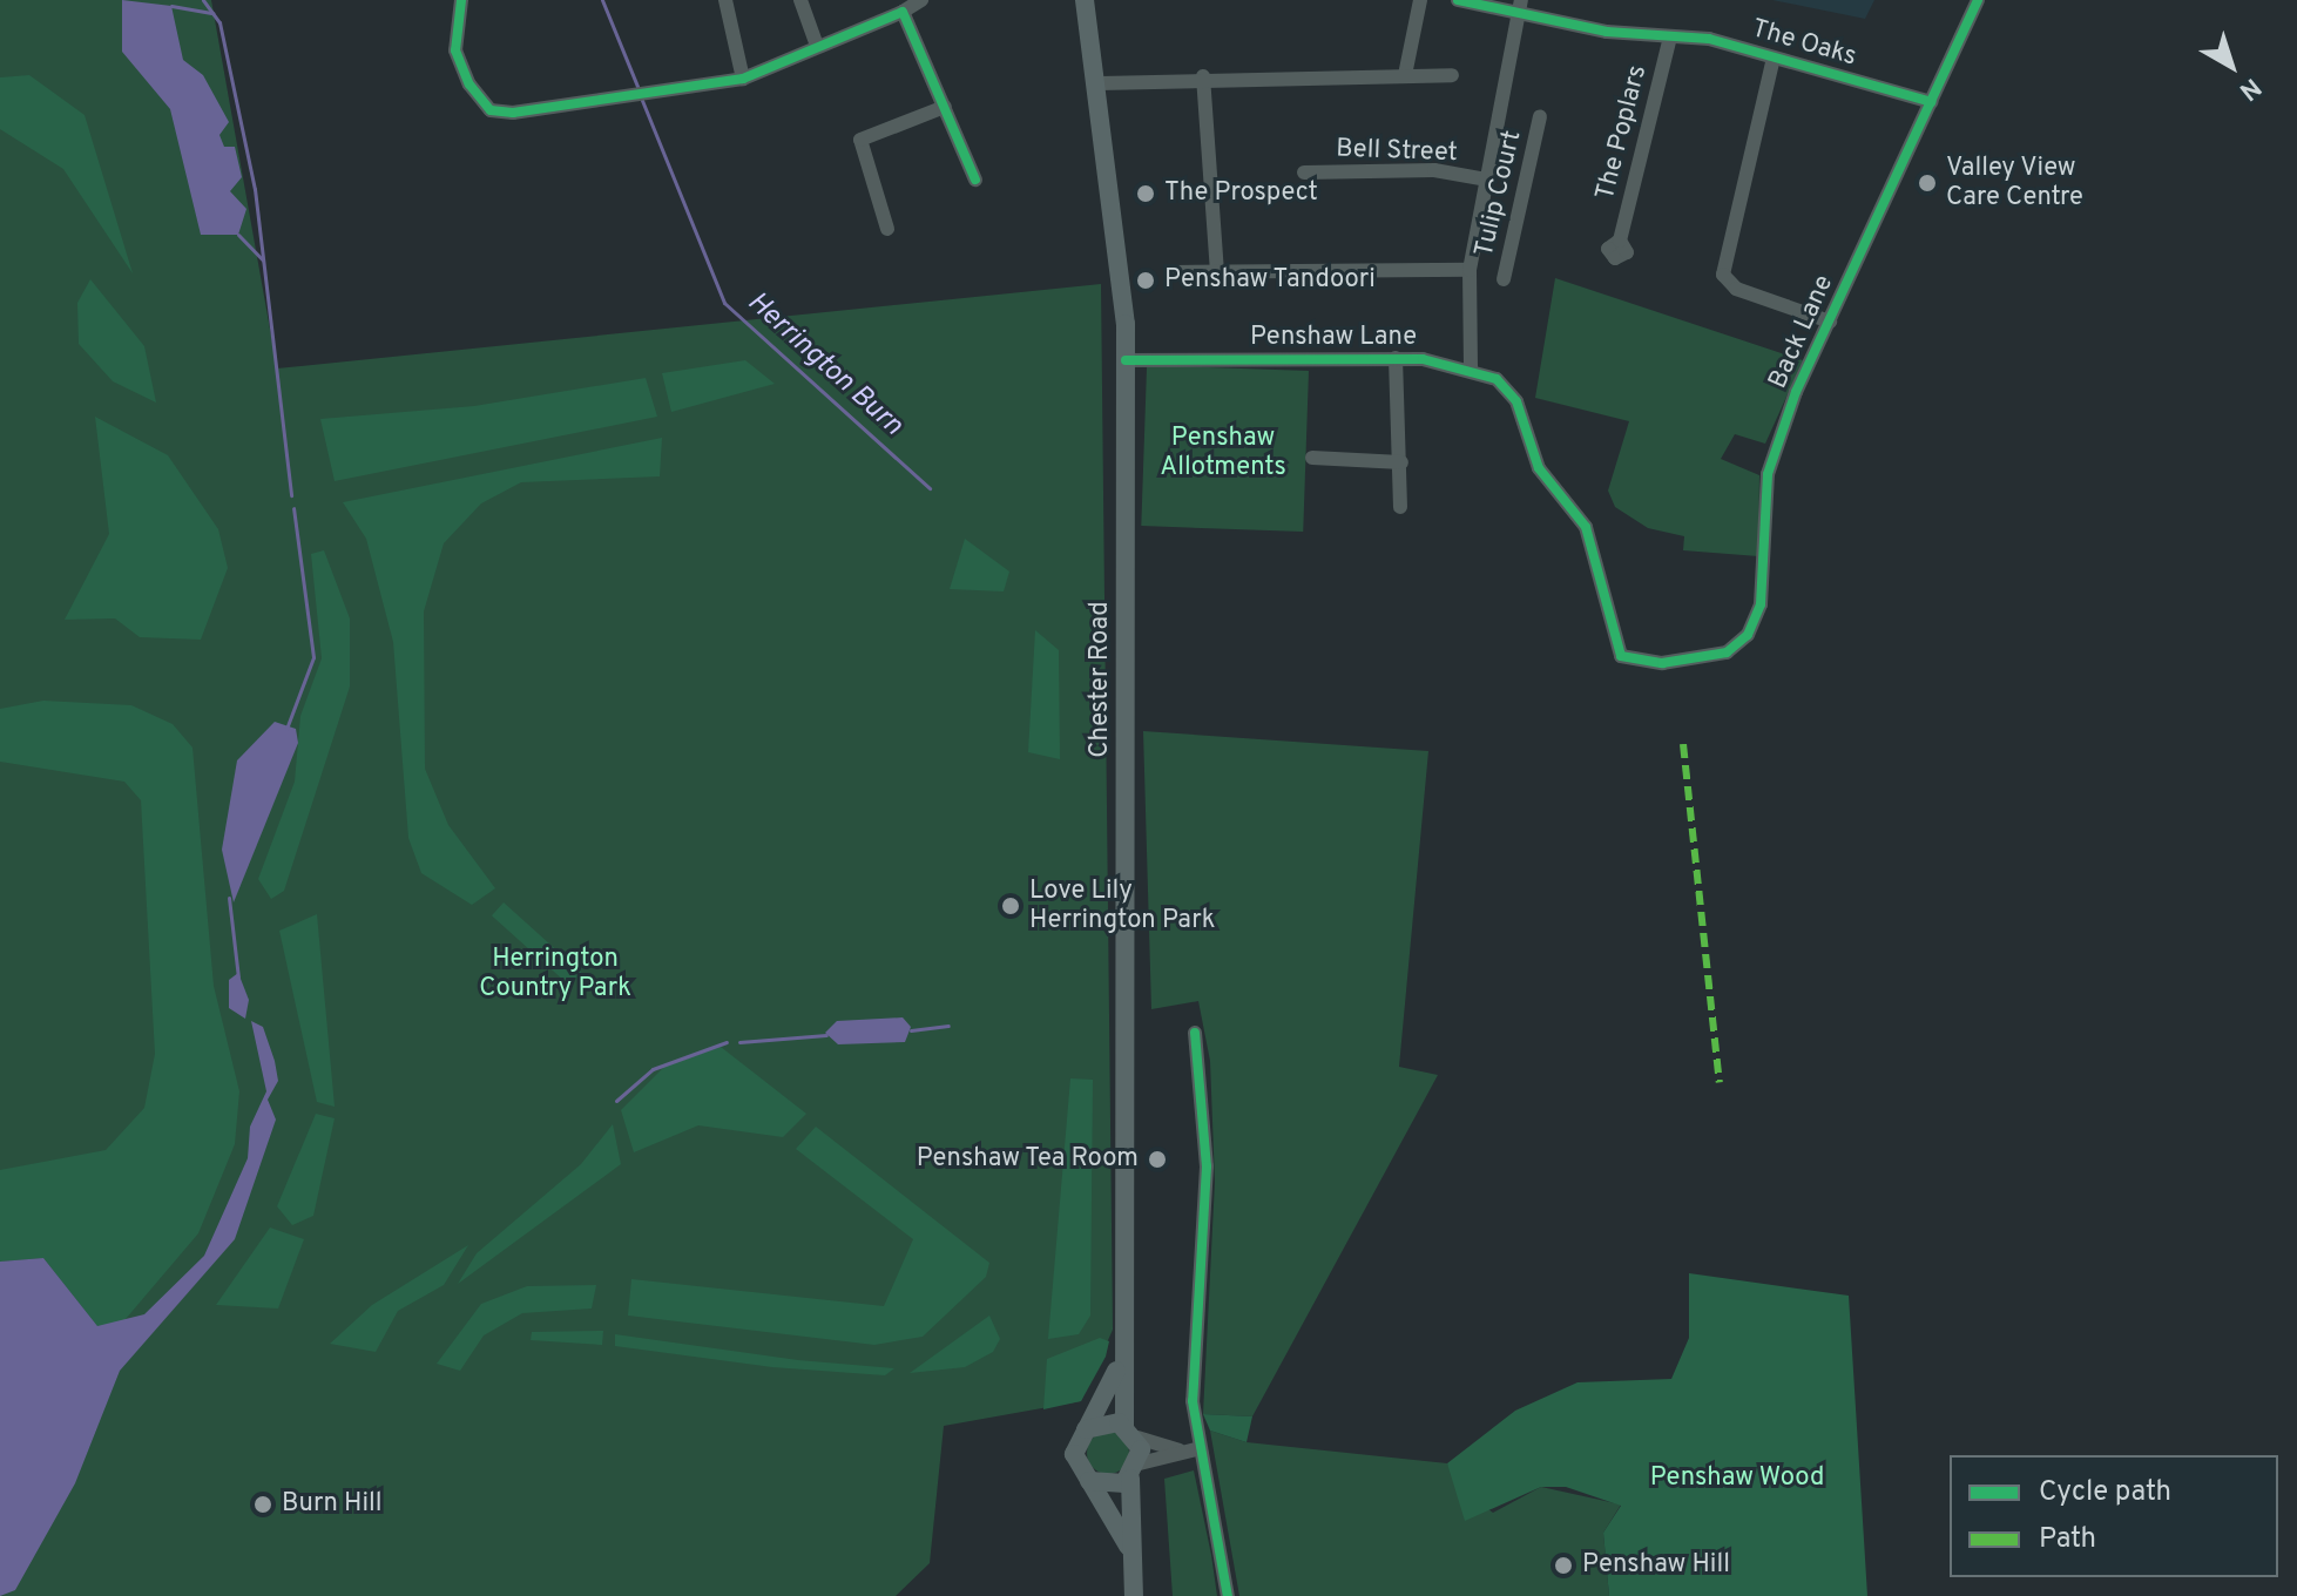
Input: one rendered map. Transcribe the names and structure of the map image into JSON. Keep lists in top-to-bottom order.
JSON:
{
  "streets": {
    "main road": ["Chester Road"],
    "street": [
      "The Oaks",
      "The Poplars",
      "Bell Street",
      "Tulip Court",
      "Back Lane",
      "Penshaw Lane"
    ]
  },
  "crossings": [
    ["The Oaks", "The Poplars"],
    ["The Oaks", "Back Lane"],
    ["Back Lane", "Penshaw Lane"],
    ["Penshaw Lane", "Chester Road"]
  ],
  "water": ["Herrington Burn"],
  "parks": ["Penshaw Allotments", "Herrington Country Park", "Penshaw Wood"],
  "places": [
    "Valley View Care Centre",
    "The Prospect",
    "Penshaw Tandoori",
    "Love Lily Herrington Park",
    "Penshaw Tea Room",
    "Burn Hill",
    "Penshaw Hill"
  ],
  "legend": ["Cycle path", "Path"],
  "north": "bottom right"
}
